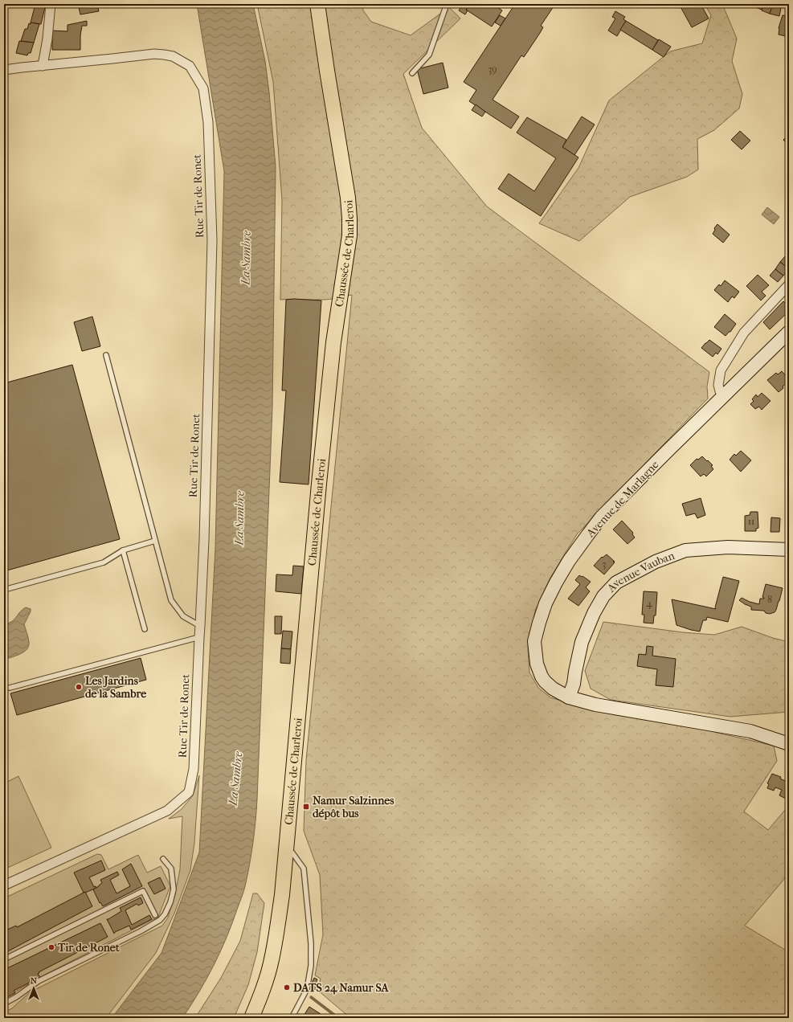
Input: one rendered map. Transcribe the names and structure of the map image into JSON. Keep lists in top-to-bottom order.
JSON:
{
  "streets": {
    "main road": ["Chaussée de Charleroi", "Avenue de Marlagne", "Avenue Vauban"],
    "street": ["Rue Tir de Ronet"]
  },
  "crossings": [
    ["Avenue de Marlagne", "Avenue Vauban"]
  ],
  "water": ["La Sambre"],
  "places": {
    "other": ["Les Jardins de la Sambre", "Tir de Ronet", "DATS 24 Namur SA"],
    "transit": ["Namur Salzinnes dépôt bus"]
  },
  "house_numbers": [
    "39",
    "11",
    "3",
    "8",
    "4"
  ],
  "north": "top"
}
